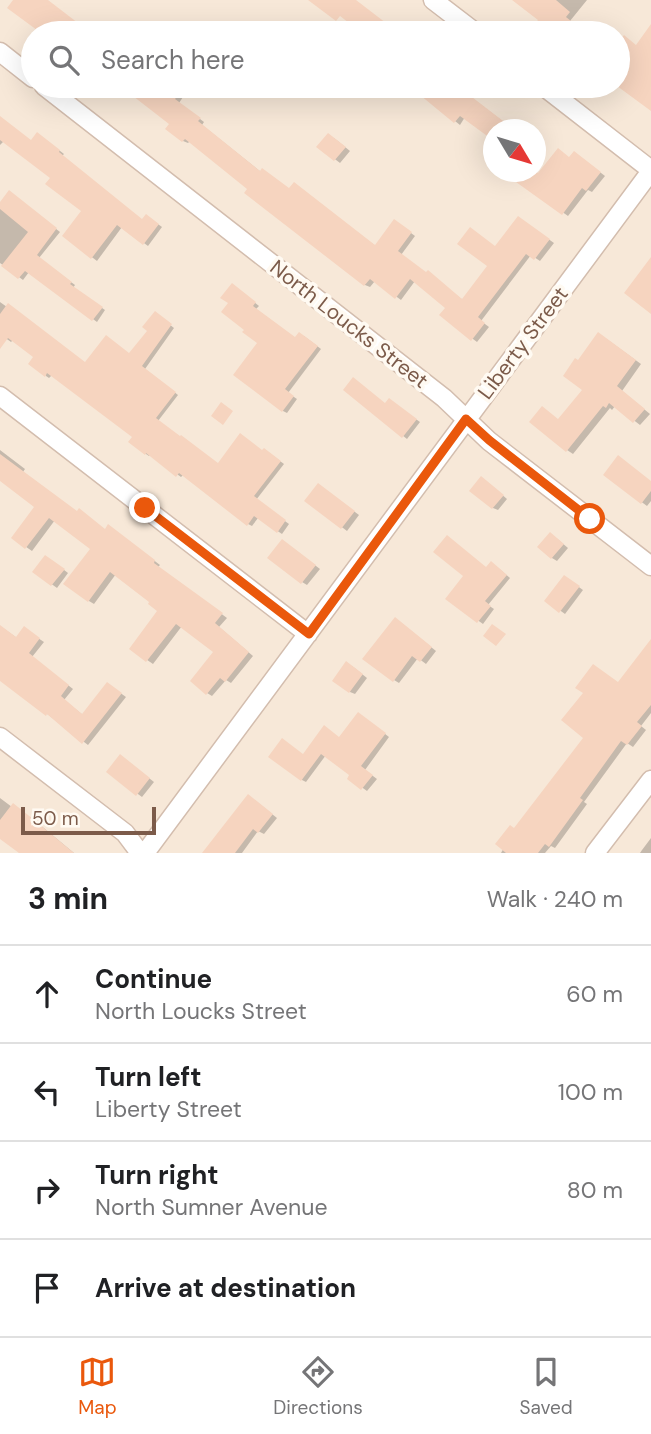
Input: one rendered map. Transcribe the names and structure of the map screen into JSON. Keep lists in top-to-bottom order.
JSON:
{
  "streets": {
    "street": ["North Loucks Street", "Liberty Street"]
  },
  "crossings": [
    ["North Loucks Street", "Liberty Street"]
  ],
  "scale_bar": "50 m",
  "north": "bottom right",
  "page": {
    "search": "Search here",
    "scale": "50 m",
    "heading": ["3 min", "Walk · 240 m"],
    "list": [
      ["Continue", "North Loucks Street", "60 m"],
      ["Turn left", "Liberty Street", "100 m"],
      ["Turn right", "North Sumner Avenue", "80 m"],
      "Arrive at destination"
    ],
    "nav": ["Map", "Directions", "Saved"]
  }
}
